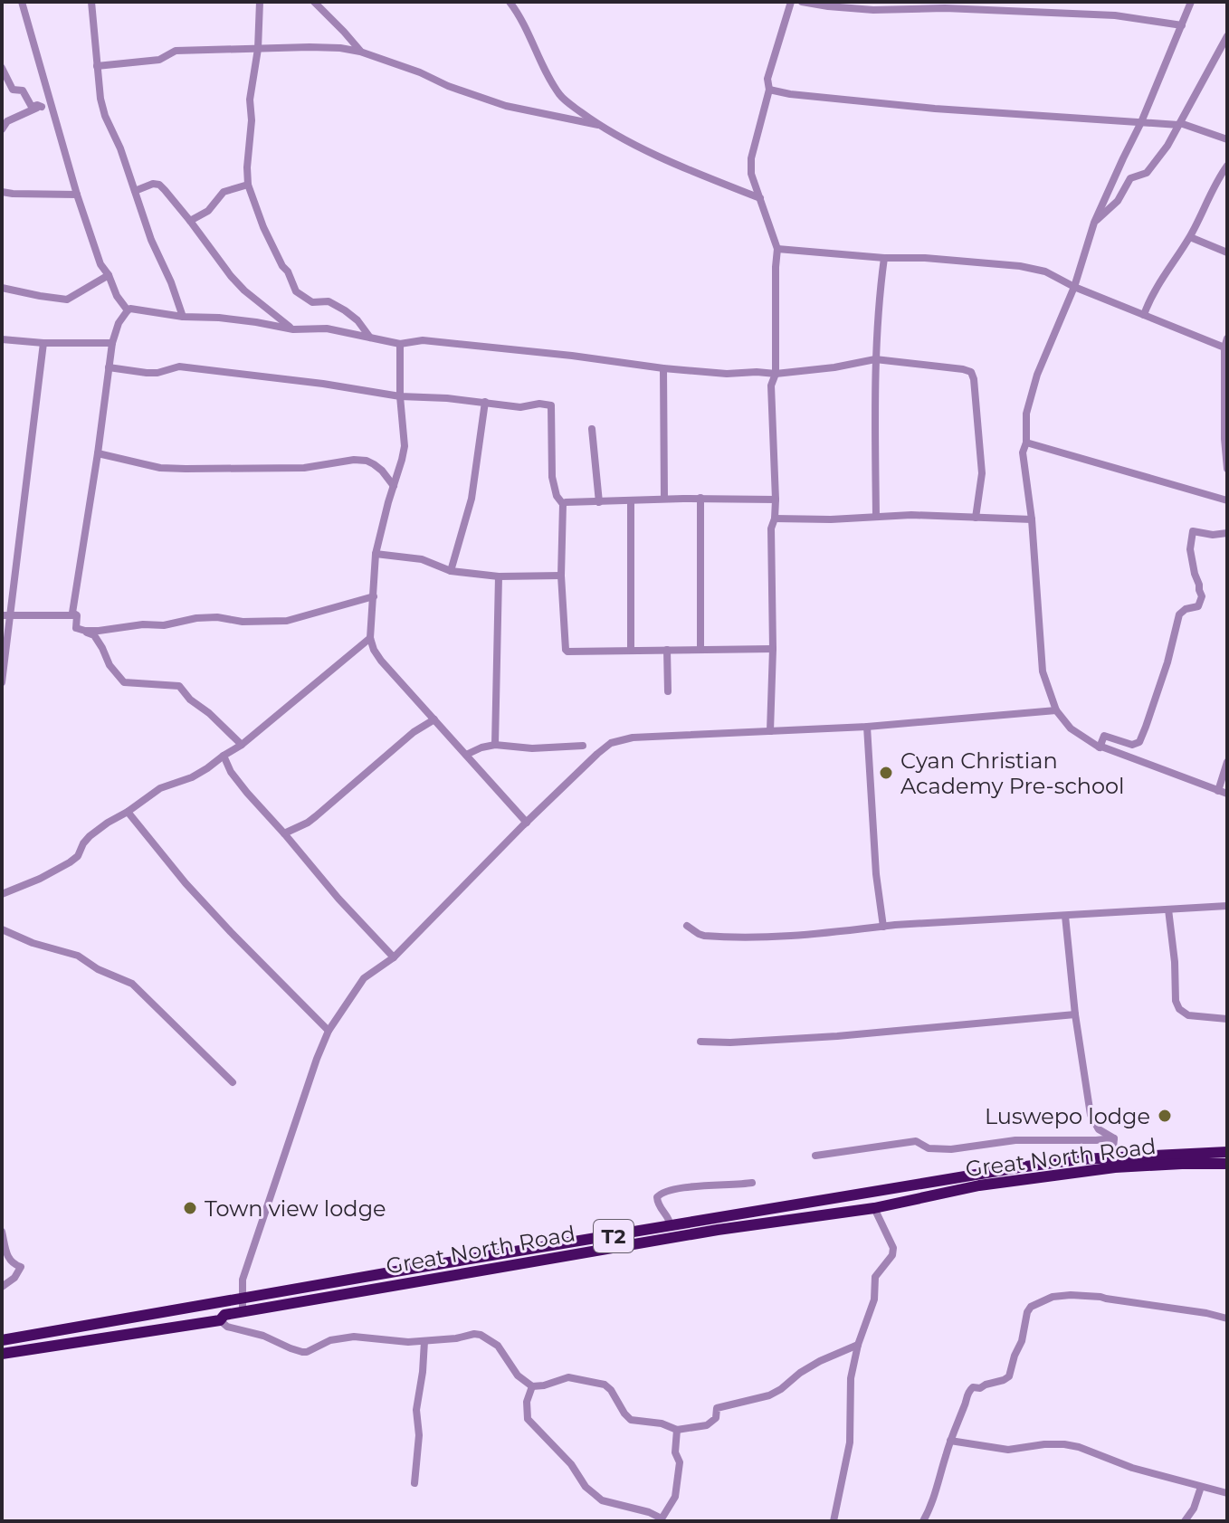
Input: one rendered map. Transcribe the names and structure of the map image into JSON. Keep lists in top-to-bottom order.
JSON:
{
  "streets": {
    "highway": ["Great North Road", "T2"]
  },
  "places": ["Cyan Christian Academy Pre-school", "Luswepo lodge", "Town view lodge"]
}
